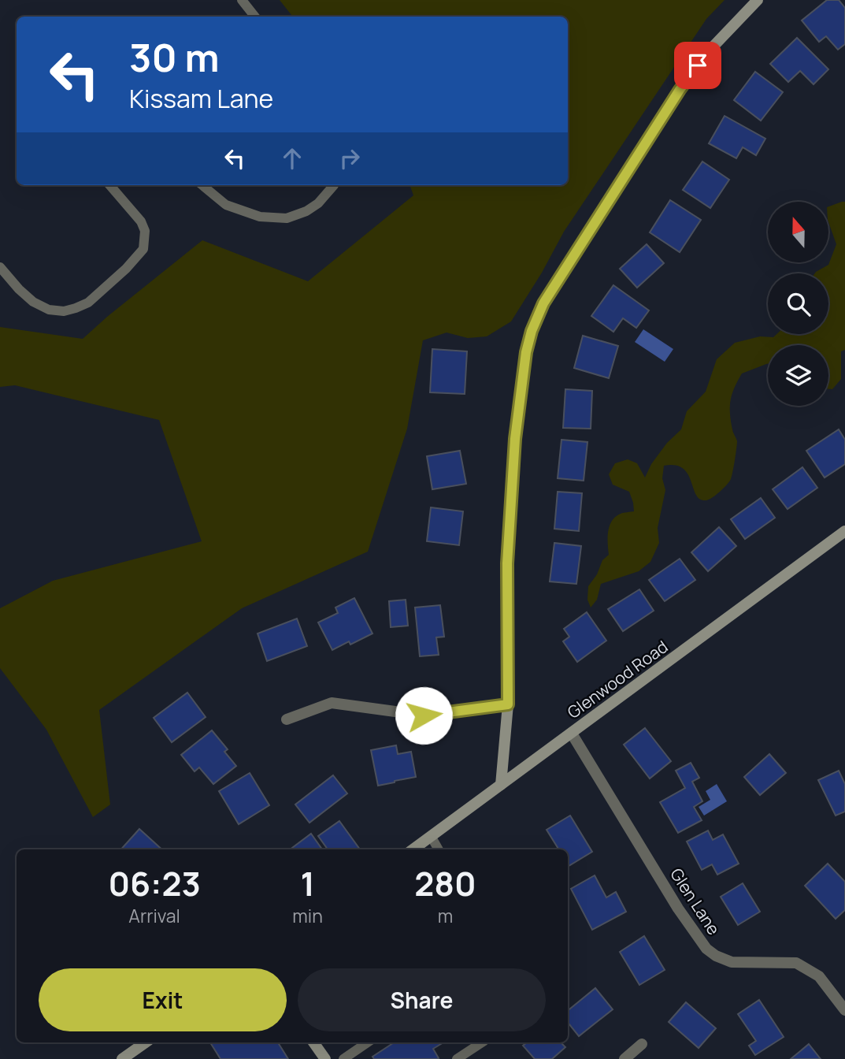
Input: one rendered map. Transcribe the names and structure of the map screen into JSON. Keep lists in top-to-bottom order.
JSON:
{
  "streets": {
    "street": ["Glenwood Road", "Glen Lane"]
  },
  "crossings": [
    ["Glenwood Road", "Glen Lane"]
  ],
  "north": "top",
  "page": {
    "turn": ["30 m", "Kissam Lane"],
    "eta": [
      "06:23",
      "Arrival",
      "1",
      "min",
      "280",
      "m"
    ],
    "buttons": ["Exit", "Share"]
  }
}
